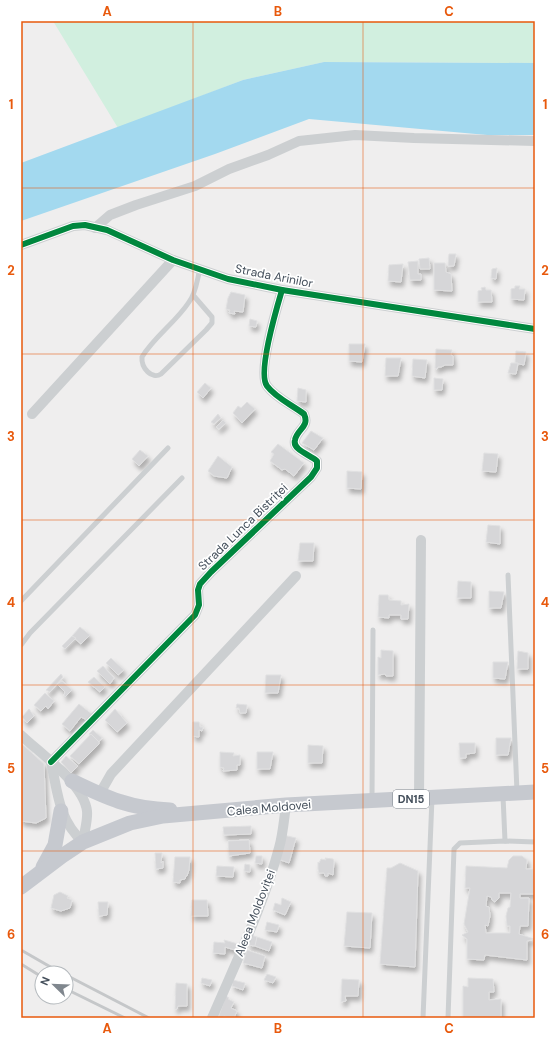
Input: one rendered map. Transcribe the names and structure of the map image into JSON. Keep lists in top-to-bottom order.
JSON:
{
  "streets": {
    "main road": ["DN15", "Calea Moldovei"],
    "street": ["Strada Arinilor", "Strada Lunca Bistriței", "Aleea Moldoviței"]
  },
  "crossings": [
    ["Strada Arinilor", "Strada Lunca Bistriței"],
    ["Calea Moldovei", "Aleea Moldoviței"]
  ],
  "north": "top left",
  "grid": {
    "columns": ["A", "B", "C"],
    "rows": [
      "1",
      "2",
      "3",
      "4",
      "5",
      "6"
    ]
  }
}
